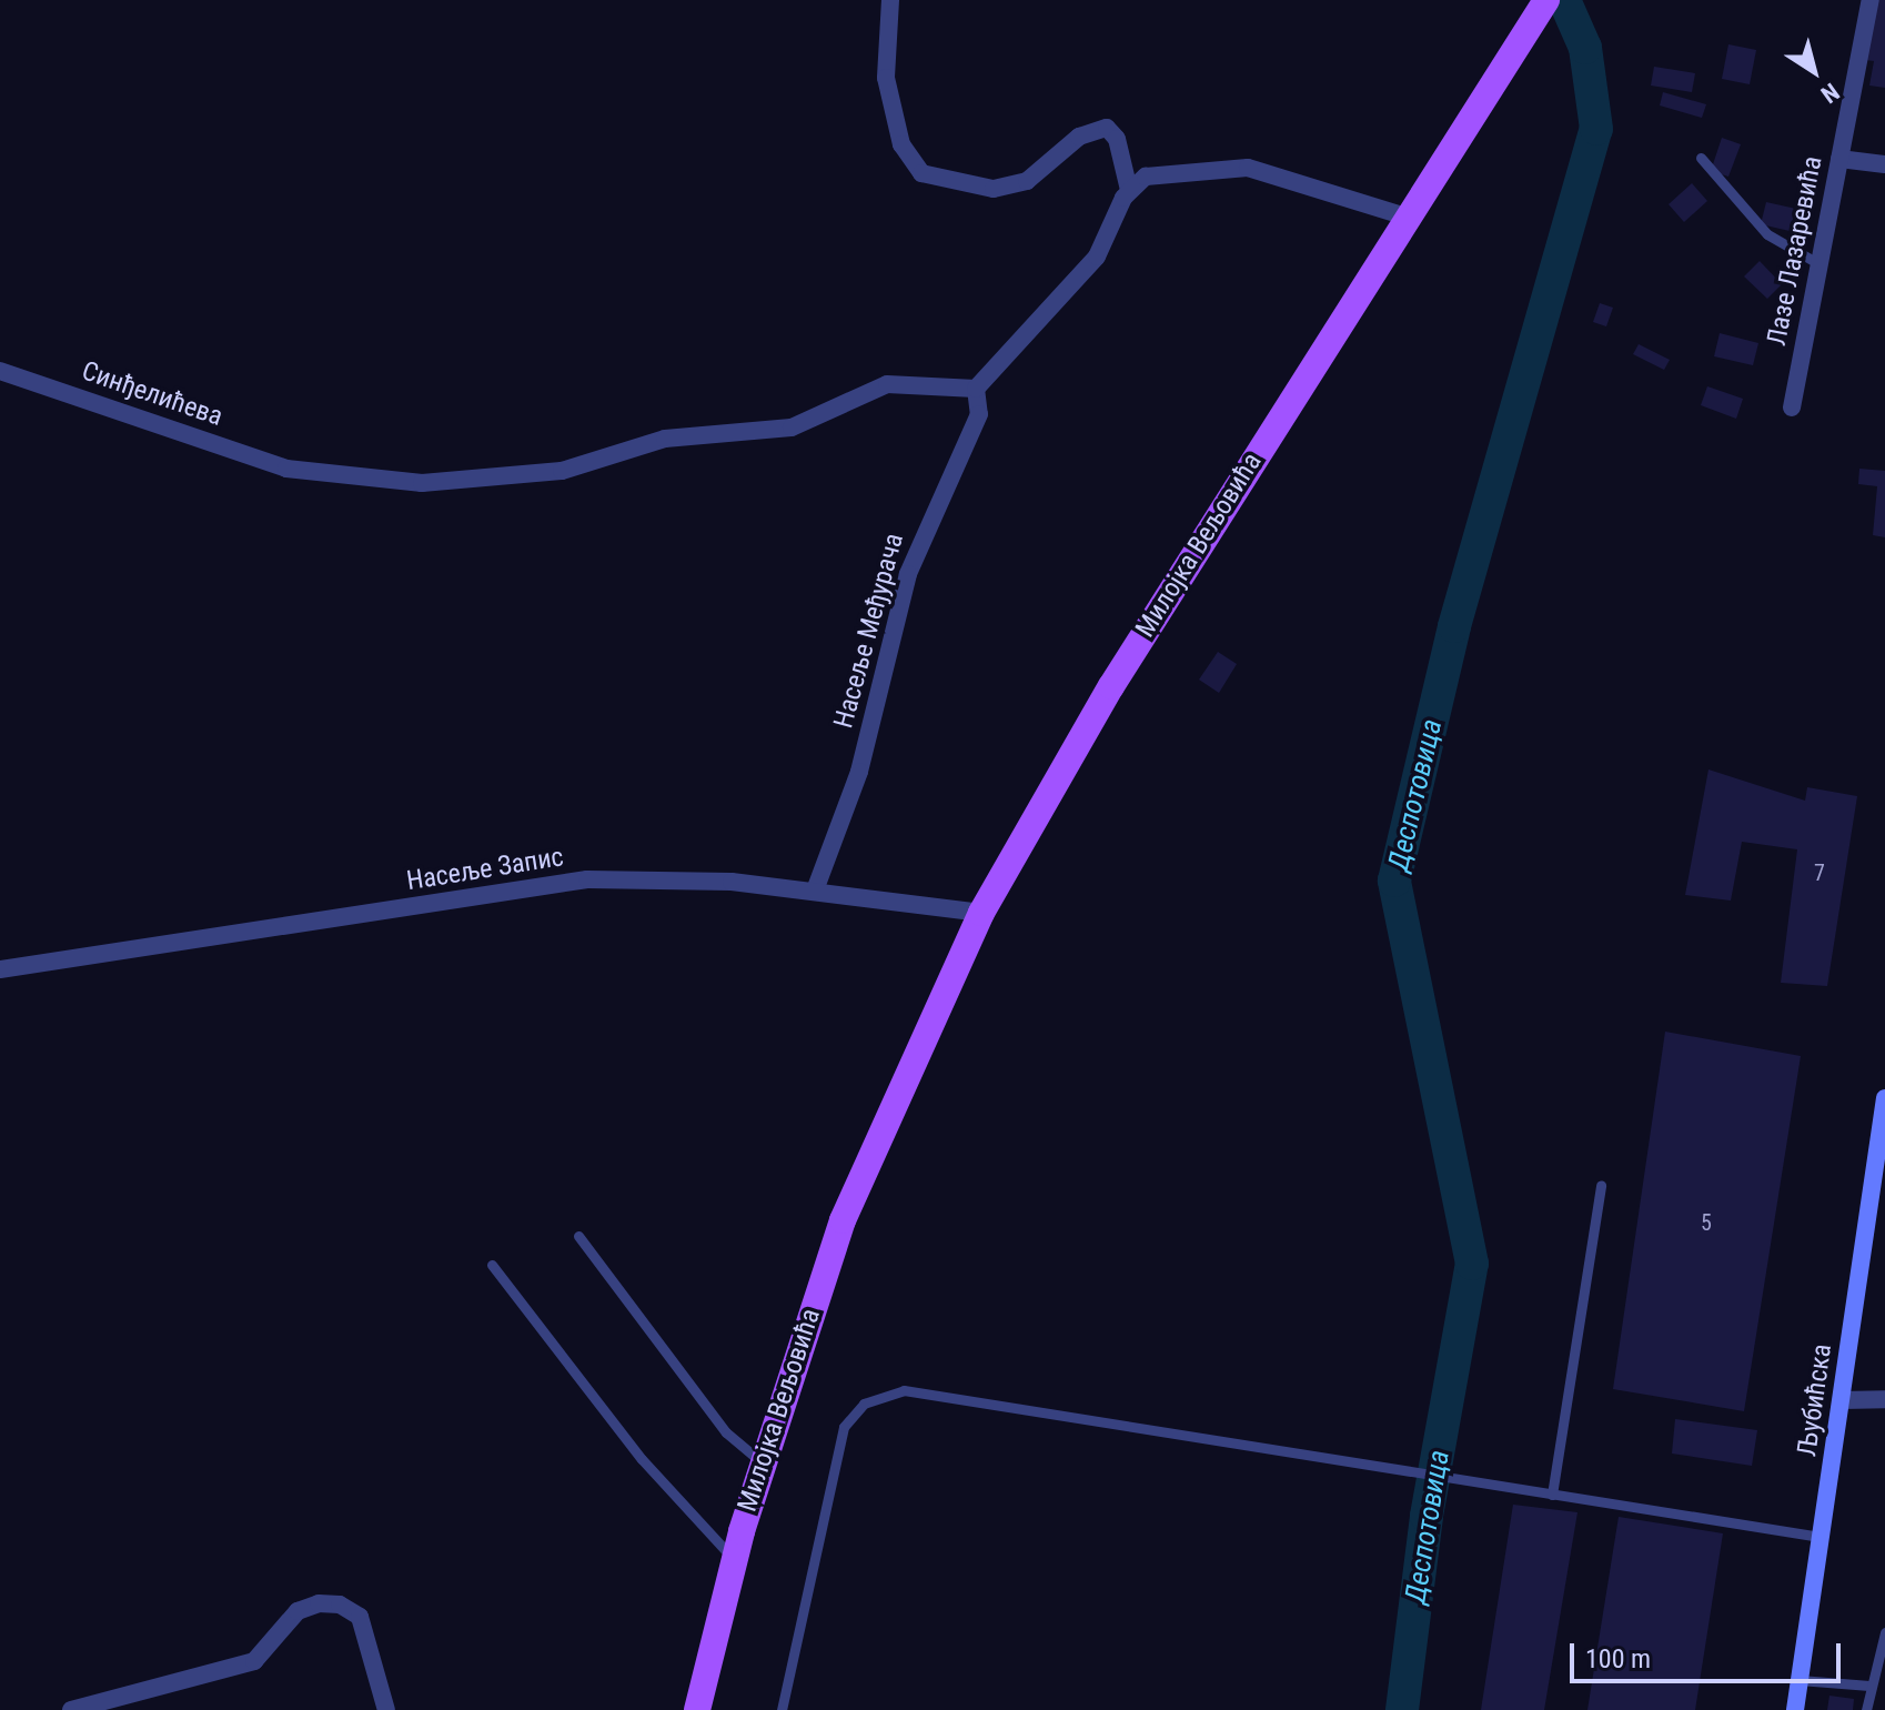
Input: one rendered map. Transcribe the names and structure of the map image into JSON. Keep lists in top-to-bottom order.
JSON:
{
  "streets": {
    "main road": ["Милојка Вељовића"],
    "street": [
      "Лазе Лазаревића",
      "Синђелићева",
      "Насеље Међурача",
      "Насеље Запис",
      "Љубићска"
    ]
  },
  "crossings": [
    ["Синђелићева", "Насеље Међурача"],
    ["Милојка Вељовића", "Насеље Запис"],
    ["Насеље Међурача", "Насеље Запис"]
  ],
  "water": ["Деспотовица"],
  "house_numbers": ["7", "5"],
  "scale_bar": "100 m",
  "north": "bottom right"
}
